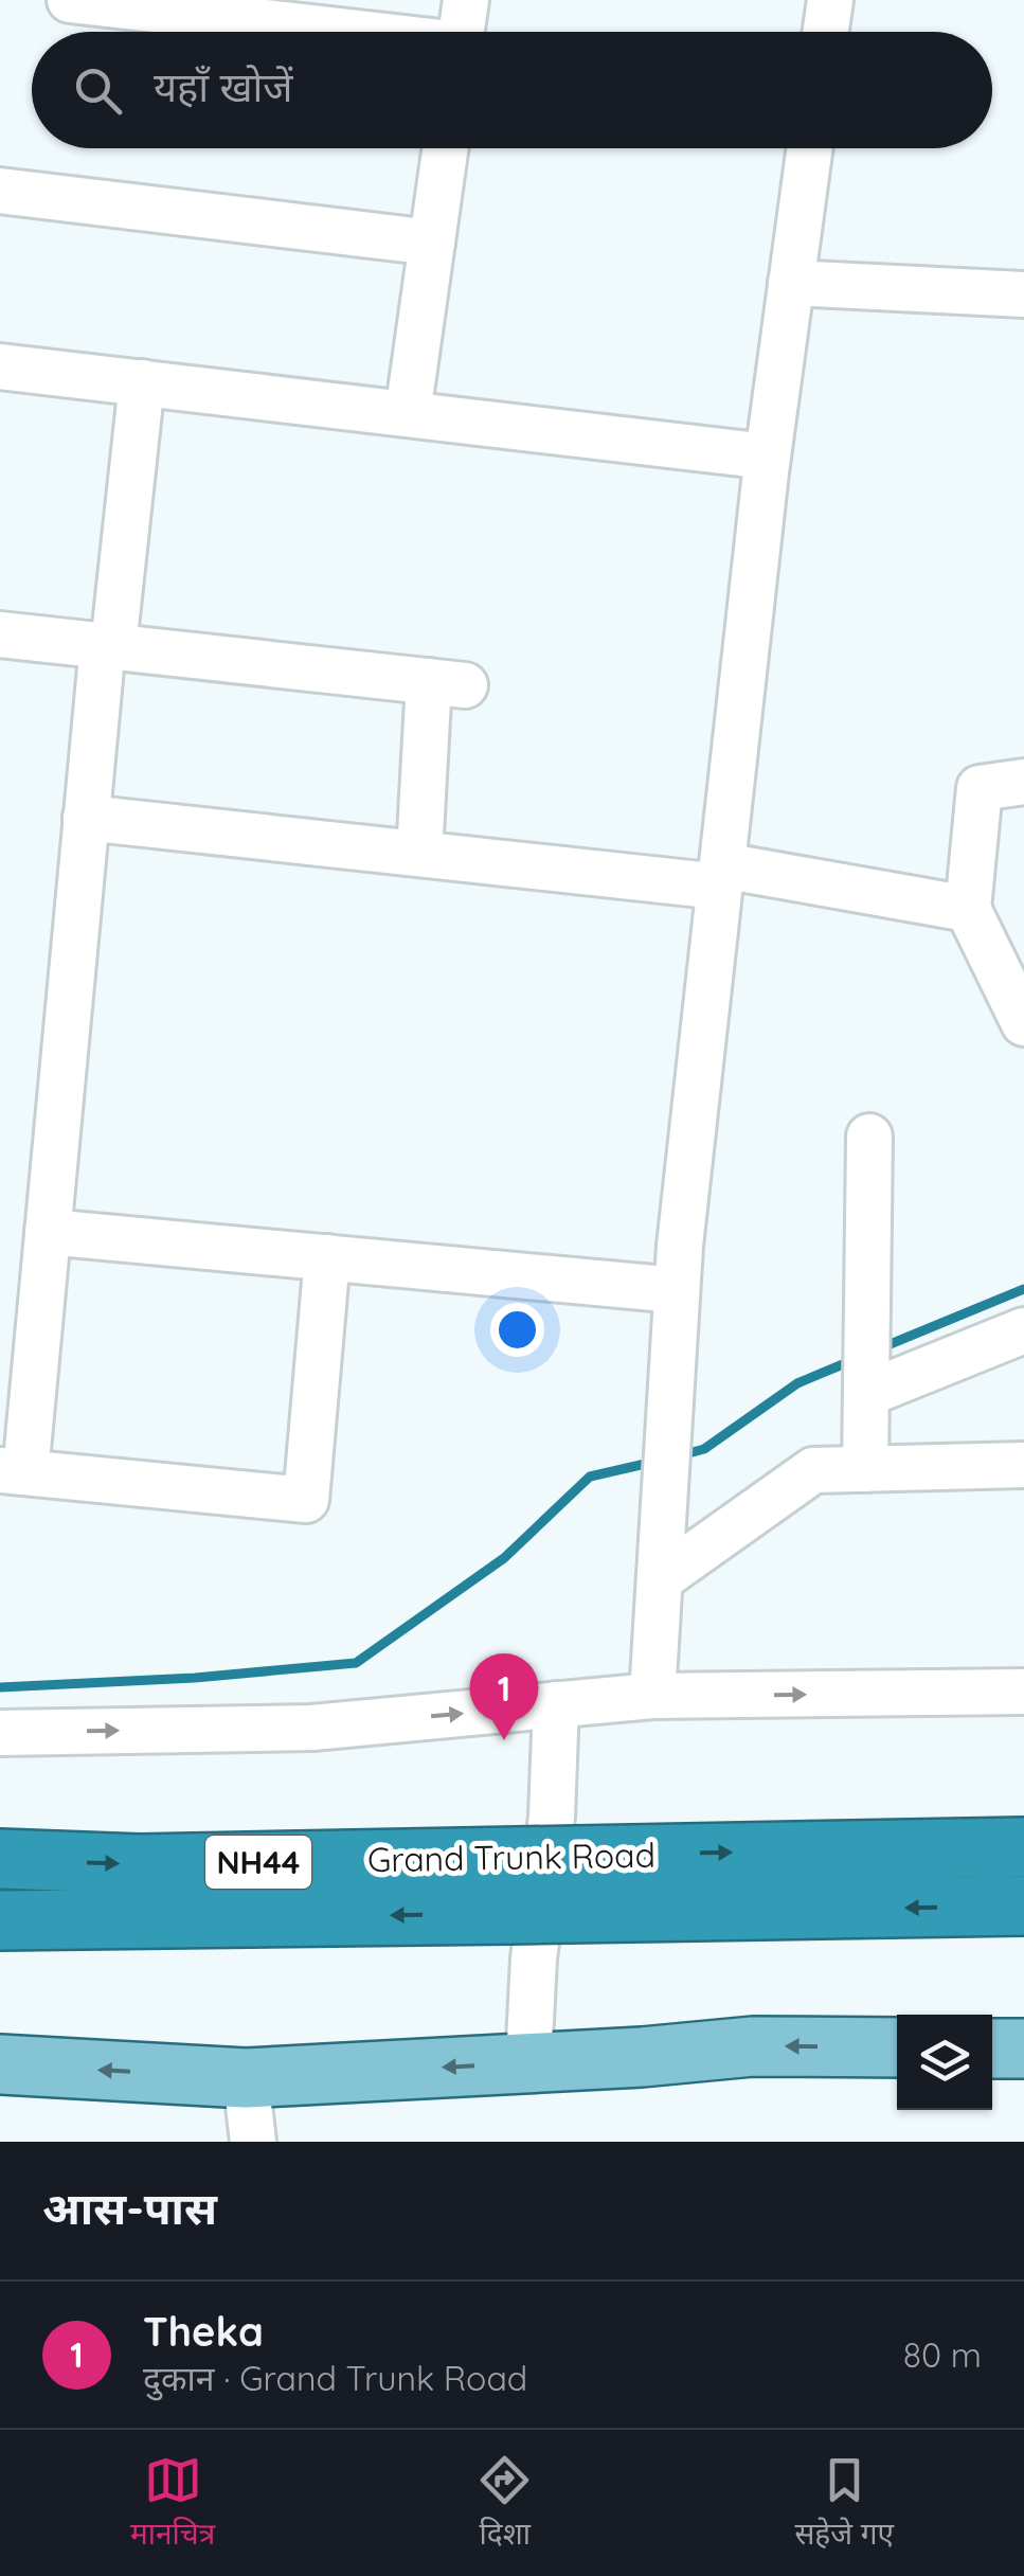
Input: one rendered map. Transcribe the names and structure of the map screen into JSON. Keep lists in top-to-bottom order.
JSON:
{
  "streets": {
    "highway": ["Grand Trunk Road", "NH44"]
  },
  "page": {
    "search": "यहाँ खोजें",
    "pins": "1",
    "heading": "आस-पास",
    "list": [
      {
        "mark": "1",
        "name": "Theka",
        "note": "दुकान · Grand Trunk Road",
        "value": "80 m"
      }
    ],
    "nav": ["मानचित्र", "दिशा", "सहेजे गए"]
  }
}
